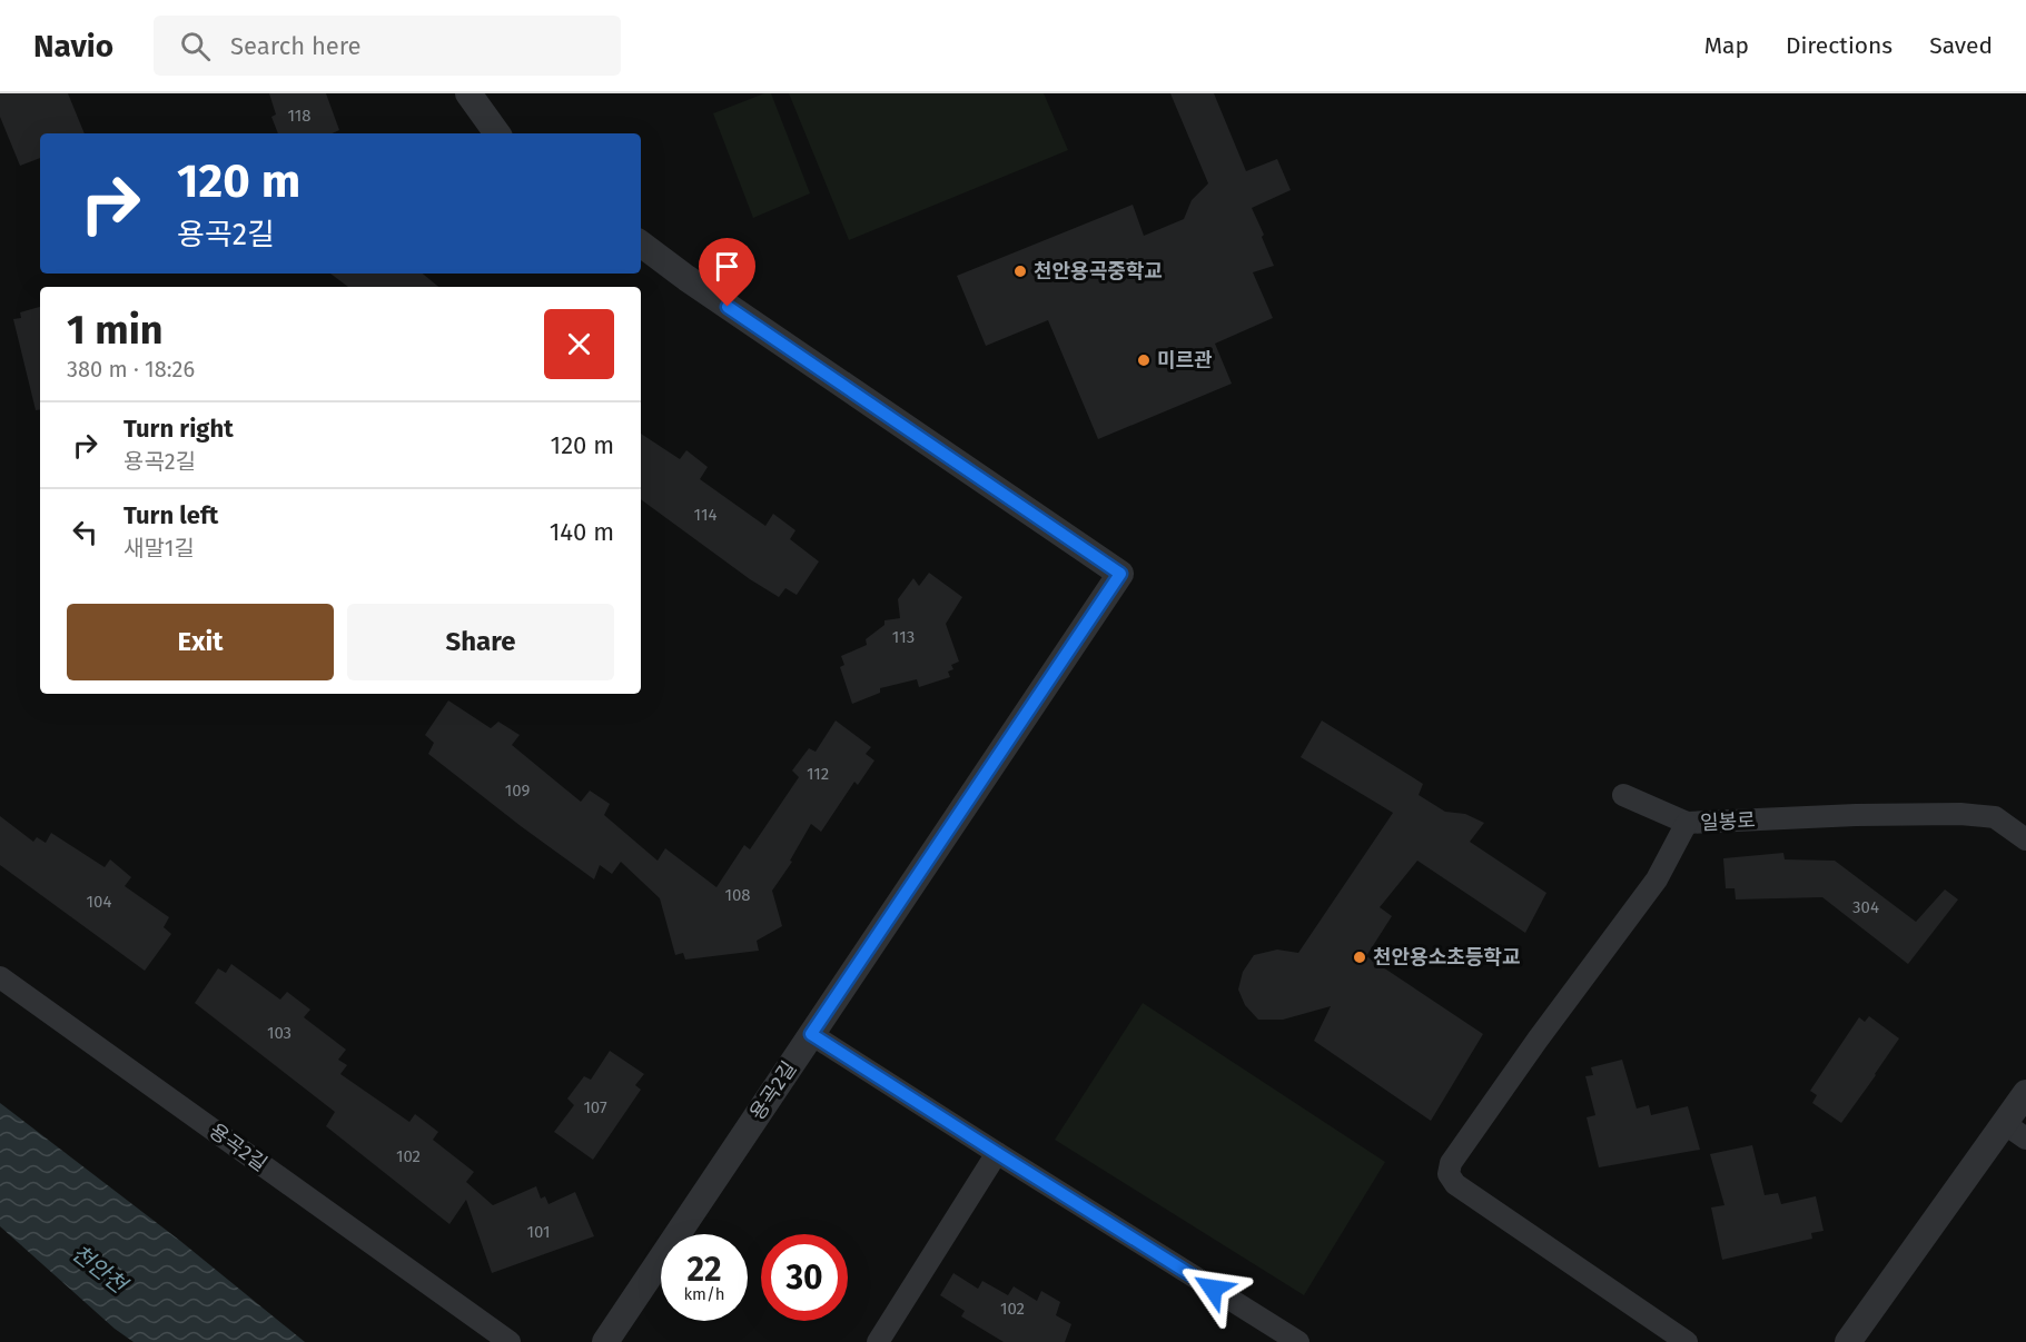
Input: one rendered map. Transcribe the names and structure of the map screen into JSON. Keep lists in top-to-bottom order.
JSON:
{
  "streets": {
    "street": ["일봉로", "용곡2길"]
  },
  "water": ["천안천"],
  "places": ["천안용곡중학교", "미르관", "천안용소초등학교"],
  "house_numbers": [
    "118",
    "114",
    "113",
    "112",
    "109",
    "108",
    "104",
    "304",
    "103",
    "107",
    "102",
    "101",
    "102"
  ],
  "page": {
    "header": "Navio",
    "search": "Search here",
    "nav": ["Map", "Directions", "Saved"],
    "turn": ["120 m", "용곡2길"],
    "heading": ["1 min", "380 m · 18:26"],
    "list": [
      {
        "name": "Turn right",
        "note": "용곡2길",
        "value": "120 m"
      },
      {
        "name": "Turn left",
        "note": "새말1길",
        "value": "140 m"
      }
    ],
    "buttons": ["Exit", "Share"],
    "speed": "22 km/h",
    "limit": "30"
  }
}
